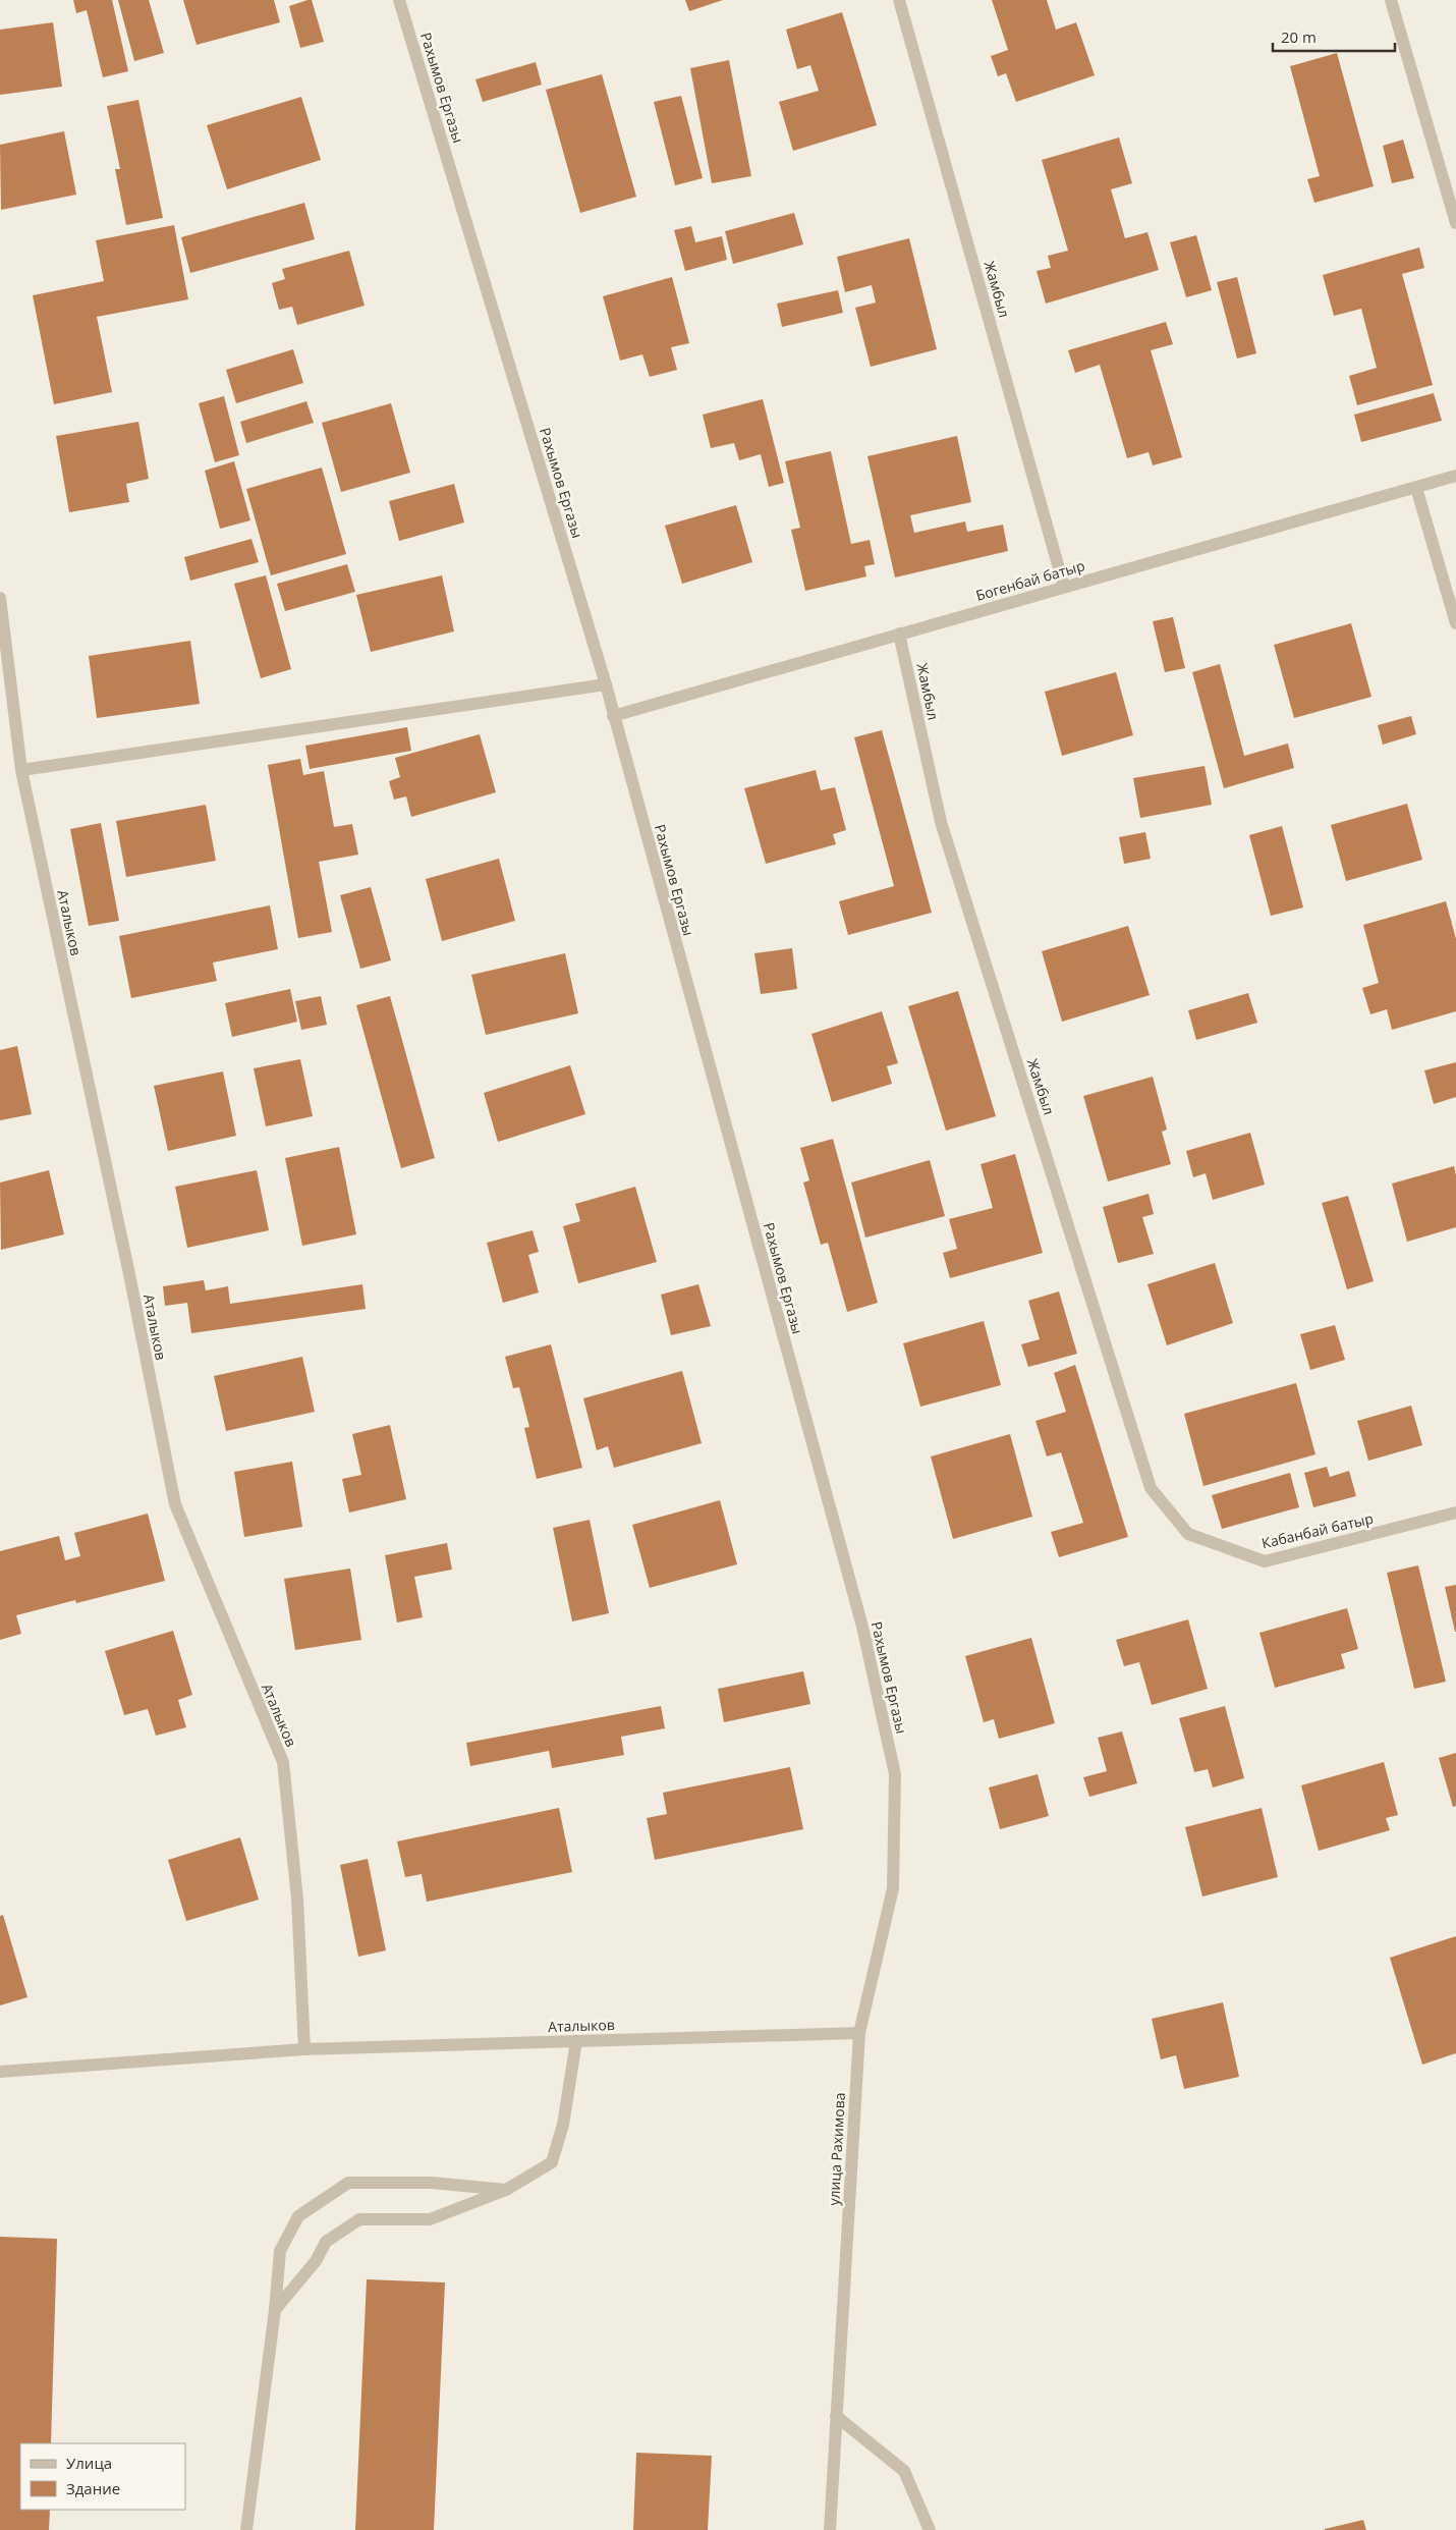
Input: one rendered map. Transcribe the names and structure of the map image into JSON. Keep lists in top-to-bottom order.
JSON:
{
  "streets": {
    "street": [
      "Рахымов Ергазы",
      "Жамбыл",
      "Богенбай батыр",
      "Аталыков",
      "Кабанбай батыр",
      "улица Рахимова"
    ]
  },
  "crossings": [
    ["Рахымов Ергазы", "Богенбай батыр"],
    ["Рахымов Ергазы", "улица Рахимова"],
    ["Жамбыл", "Богенбай батыр"],
    ["Жамбыл", "Кабанбай батыр"],
    ["Аталыков", "улица Рахимова"]
  ],
  "legend": ["Улица", "Здание"],
  "scale_bar": "20 m"
}
